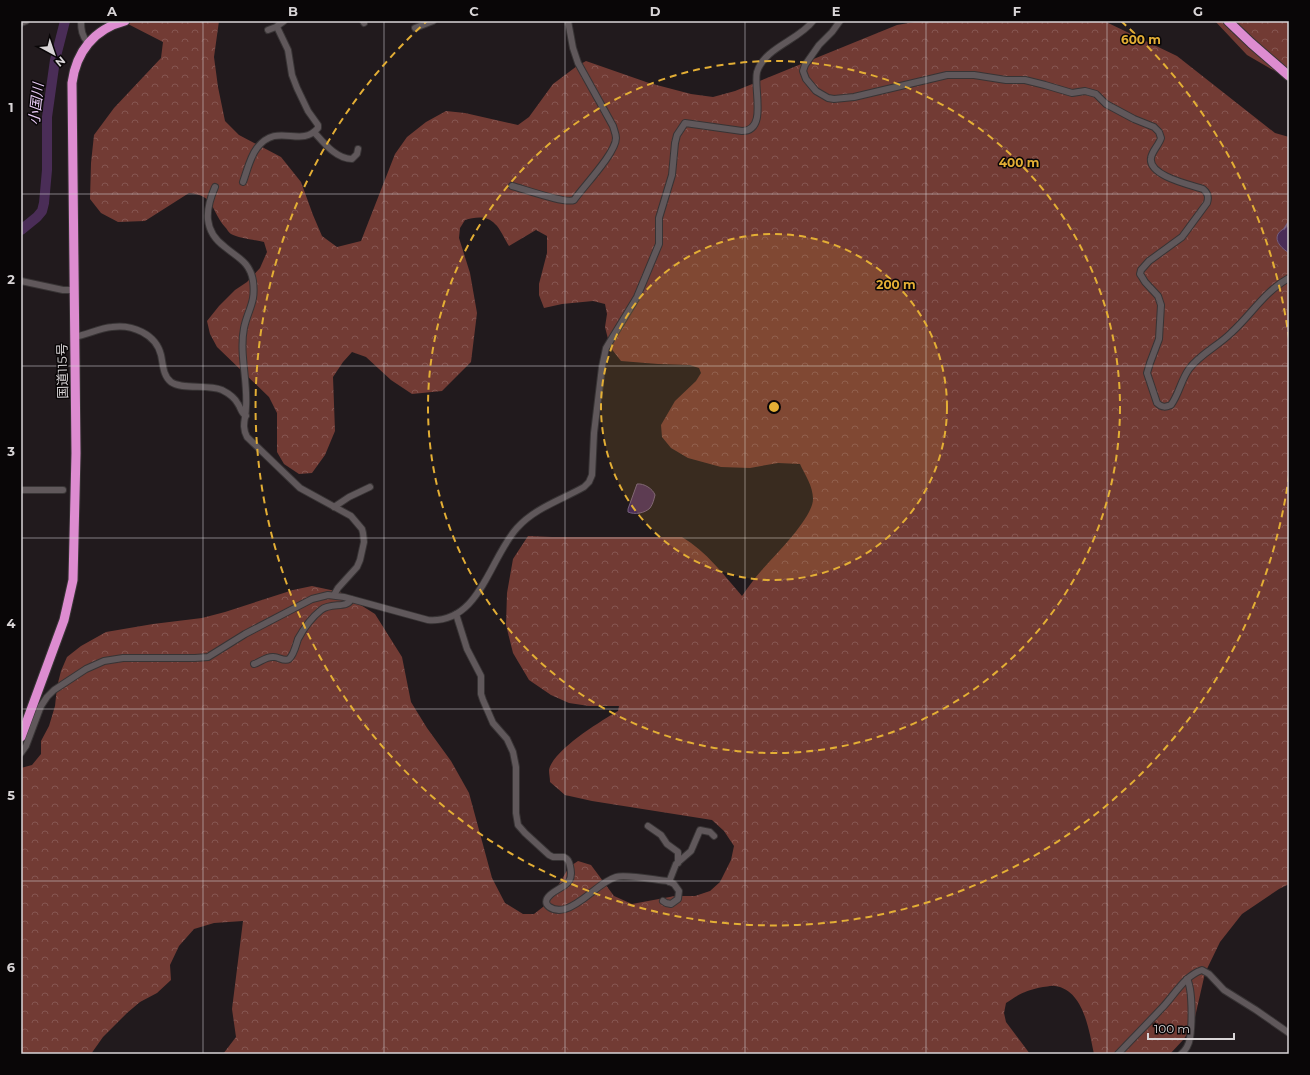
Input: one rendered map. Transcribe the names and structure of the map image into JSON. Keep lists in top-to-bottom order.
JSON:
{
  "streets": {
    "highway": ["国道115号"]
  },
  "water": ["小国川"],
  "scale_bar": "100 m",
  "north": "bottom right",
  "grid": {
    "columns": [
      "A",
      "B",
      "C",
      "D",
      "E",
      "F",
      "G"
    ],
    "rows": [
      "1",
      "2",
      "3",
      "4",
      "5",
      "6"
    ]
  },
  "rings": ["600 m", "400 m", "200 m"]
}
